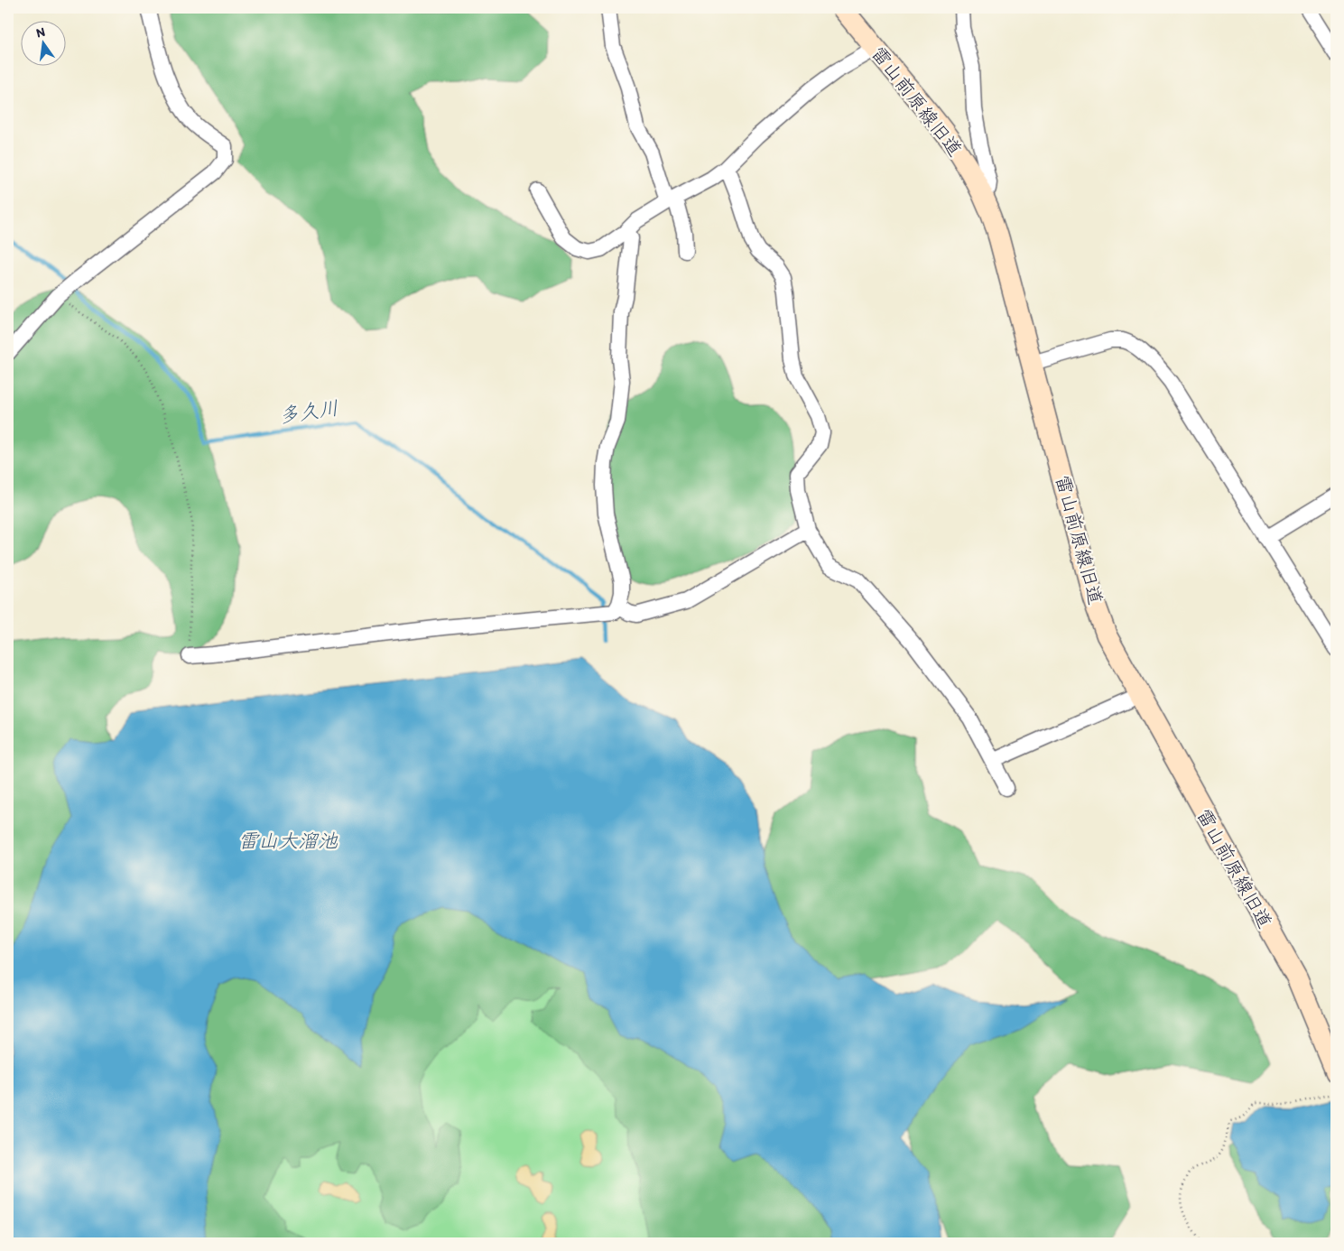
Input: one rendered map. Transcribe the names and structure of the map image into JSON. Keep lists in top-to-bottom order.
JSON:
{
  "streets": {
    "street": ["雷山前原線旧道"]
  },
  "water": ["多久川", "雷山大溜池"],
  "north": "top"
}
